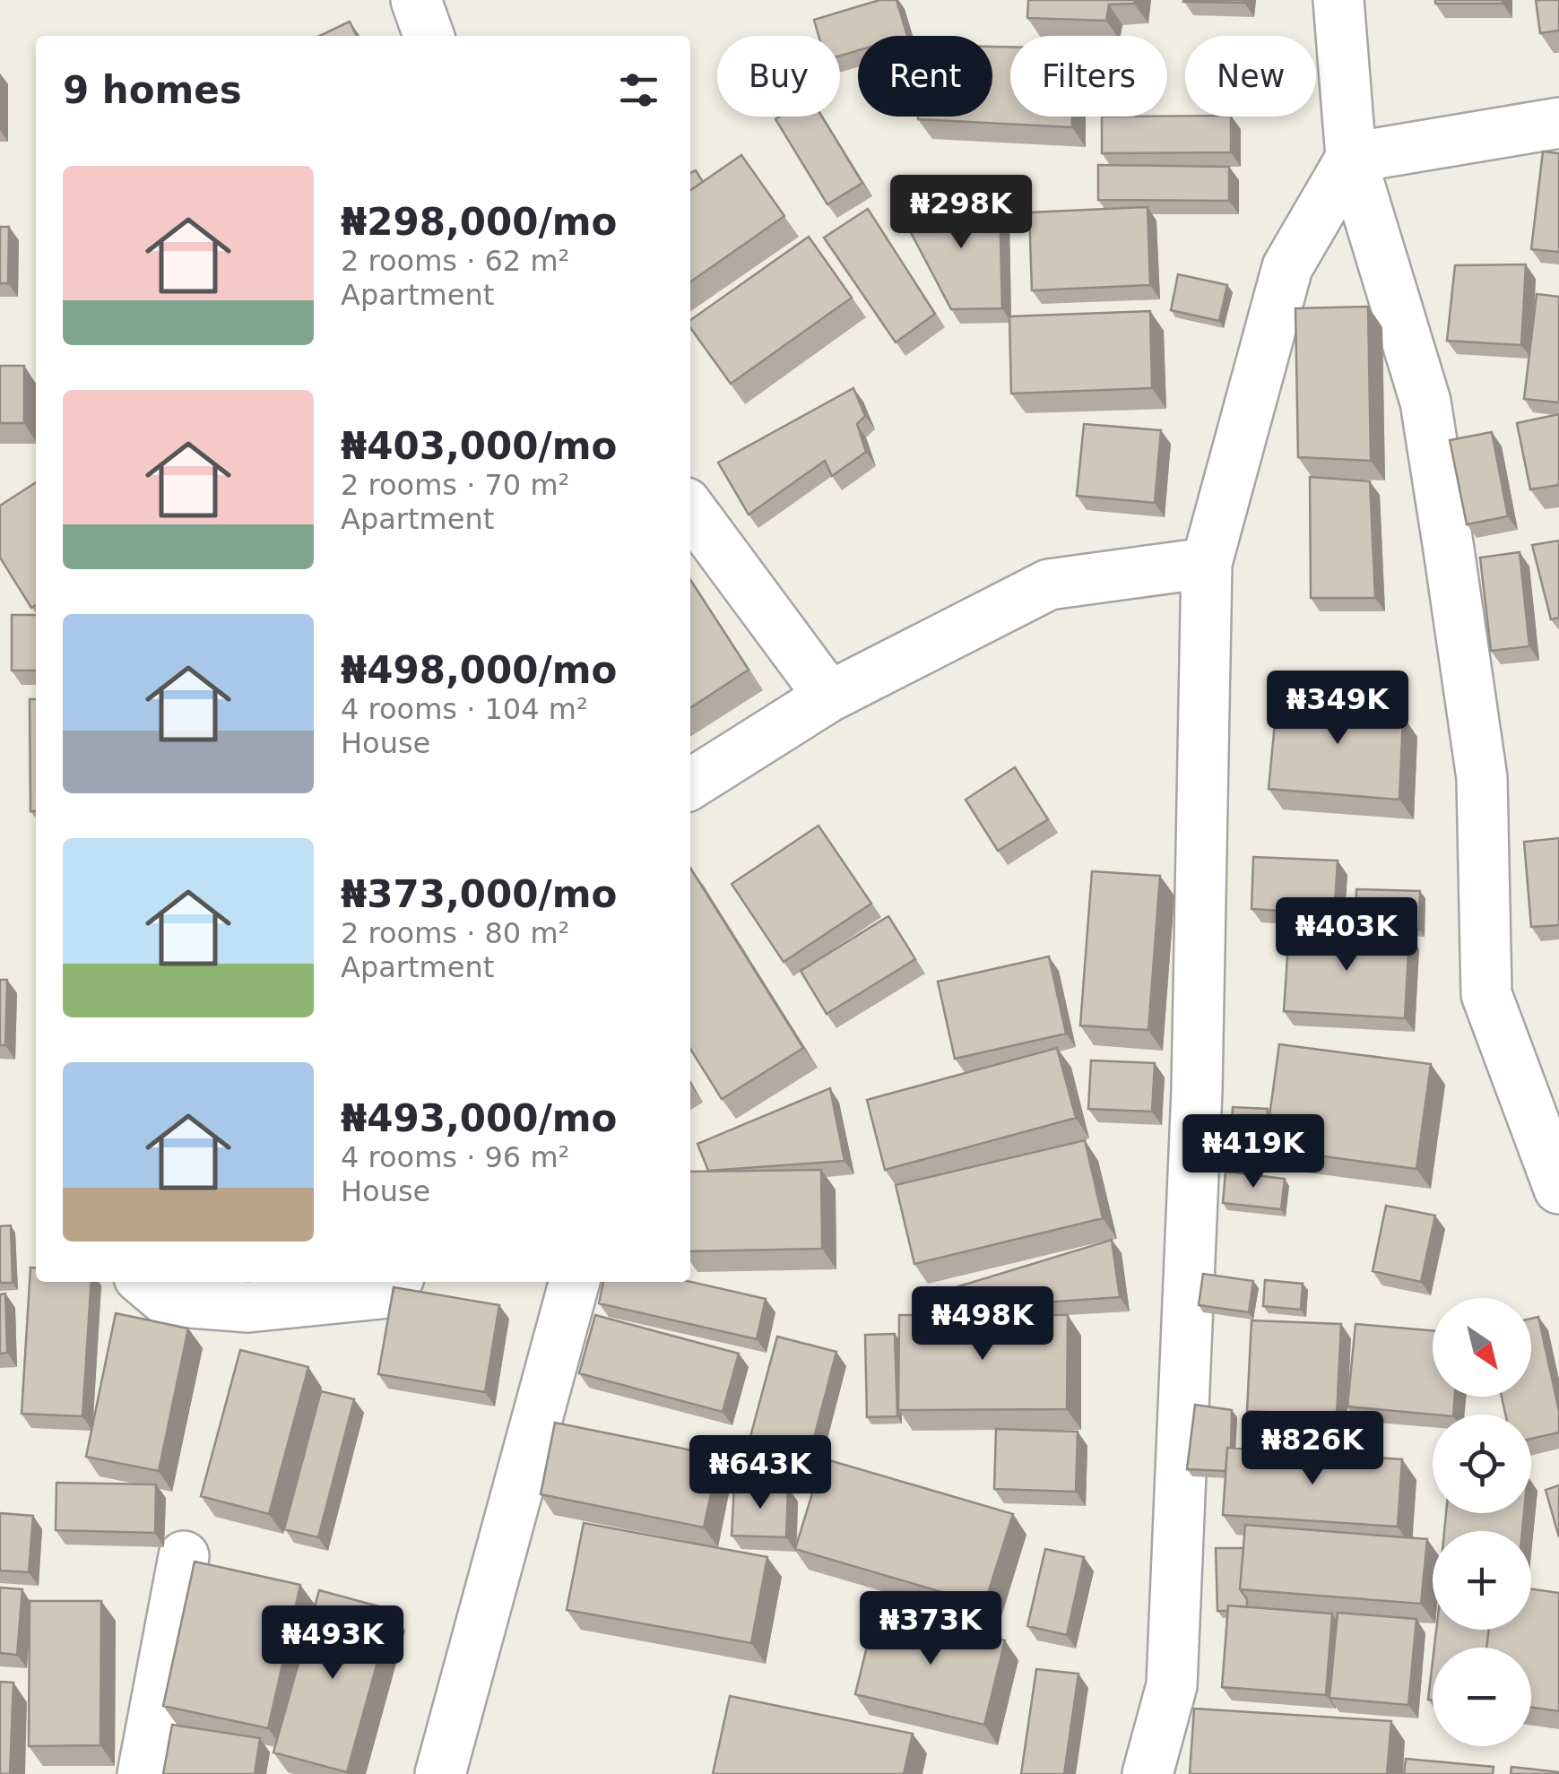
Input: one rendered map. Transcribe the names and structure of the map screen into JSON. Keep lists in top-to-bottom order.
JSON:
{
  "north": "bottom right",
  "page": {
    "chip": [
      "Buy",
      "Rent",
      "Filters",
      "New"
    ],
    "heading": "9 homes",
    "list": [
      {
        "name": "₦298,000/mo",
        "note": "2 rooms · 62 m² · Apartment"
      },
      {
        "name": "₦403,000/mo",
        "note": "2 rooms · 70 m² · Apartment"
      },
      {
        "name": "₦498,000/mo",
        "note": "4 rooms · 104 m² · House"
      },
      {
        "name": "₦373,000/mo",
        "note": "2 rooms · 80 m² · Apartment"
      },
      {
        "name": "₦493,000/mo",
        "note": "4 rooms · 96 m² · House"
      }
    ],
    "price": [
      "₦298K",
      "₦349K",
      "₦403K",
      "₦419K",
      "₦498K",
      "₦826K",
      "₦643K",
      "₦373K",
      "₦493K"
    ],
    "map_buttons": ["+", "−"]
  }
}
